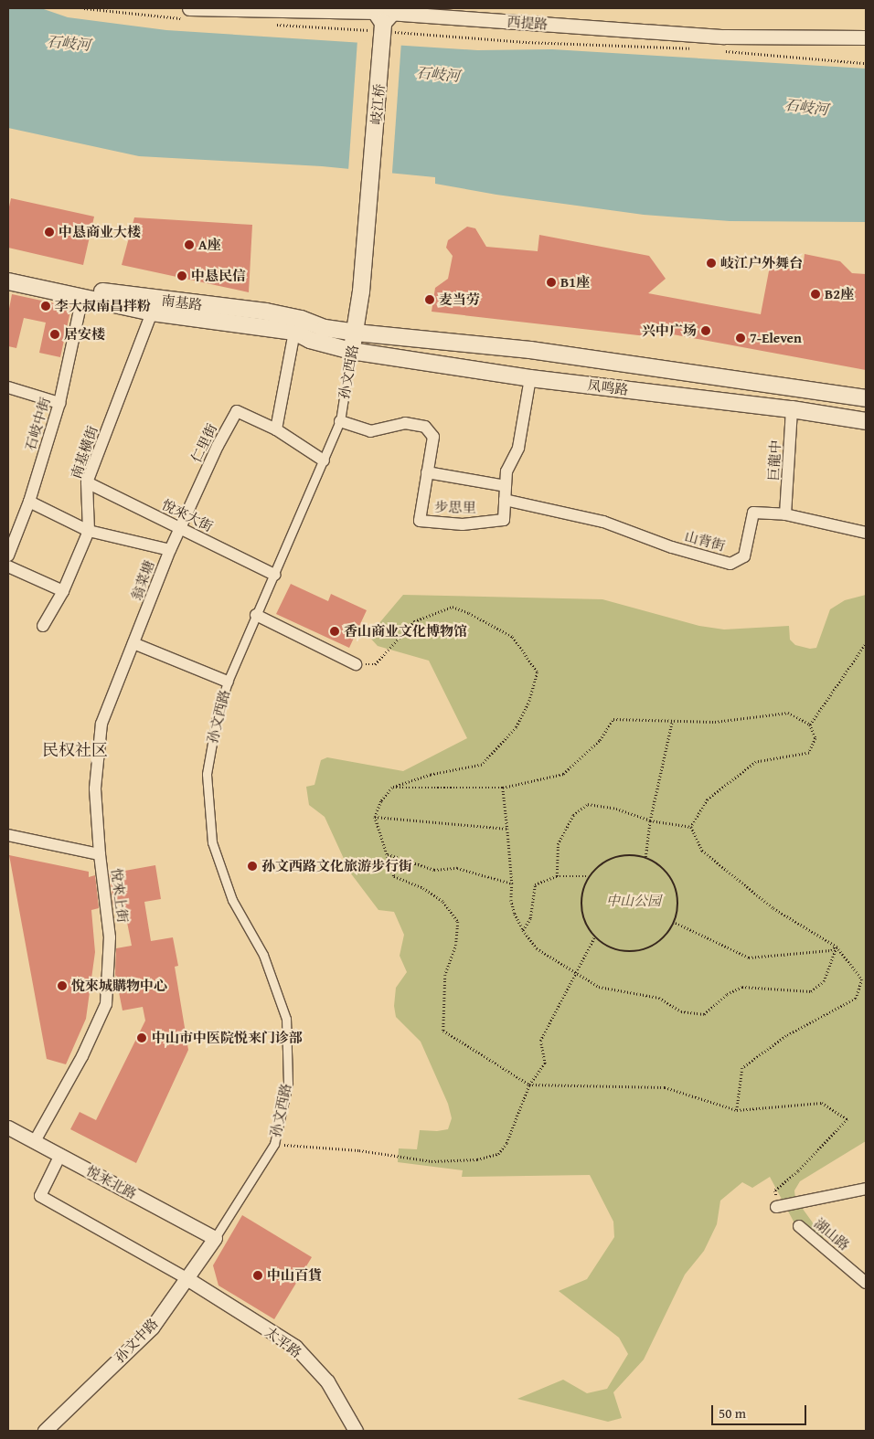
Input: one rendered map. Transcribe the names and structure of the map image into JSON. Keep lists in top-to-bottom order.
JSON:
{
  "streets": {
    "main road": [
      "岐江桥",
      "南基路",
      "孙文西路",
      "凤鸣路"
    ],
    "street": [
      "西提路",
      "石岐中街",
      "仁里街",
      "南基橫街",
      "巨龍中",
      "步思里",
      "悅來大街",
      "山背街",
      "翁菜塘",
      "悅來上街",
      "悦来北路",
      "湖山路",
      "孙文中路",
      "太平路"
    ]
  },
  "crossings": [
    ["西提路", "岐江桥"],
    ["岐江桥", "孙文西路"],
    ["南基路", "孙文西路"],
    ["南基路", "凤鸣路"],
    ["南基路", "石岐中街"],
    ["南基路", "南基橫街"],
    ["孙文西路", "凤鸣路"],
    ["孙文西路", "仁里街"],
    ["孙文西路", "步思里"],
    ["孙文西路", "悅來大街"],
    ["孙文西路", "悦来北路"],
    ["孙文西路", "孙文中路"],
    ["凤鸣路", "巨龍中"],
    ["凤鸣路", "步思里"],
    ["仁里街", "悅來大街"],
    ["仁里街", "翁菜塘"],
    ["南基橫街", "悅來大街"],
    ["巨龍中", "山背街"],
    ["步思里", "山背街"],
    ["悅來大街", "翁菜塘"],
    ["翁菜塘", "悅來上街"],
    ["悅來上街", "悦来北路"],
    ["悦来北路", "孙文中路"],
    ["孙文中路", "太平路"]
  ],
  "districts": ["民权社区"],
  "water": ["石岐河"],
  "parks": ["中山公园"],
  "places": [
    "中恳商业大楼",
    "A座",
    "岐江户外舞台",
    "中恳民信",
    "B1座",
    "B2座",
    "麦当劳",
    "李大叔南昌拌粉",
    "兴中广场",
    "居安楼",
    "7-Eleven",
    "香山商业文化博物馆",
    "孙文西路文化旅游步行街",
    "悅來城購物中心",
    "中山市中医院悦来门诊部",
    "中山百貨"
  ],
  "scale_bar": "50 m"
}
